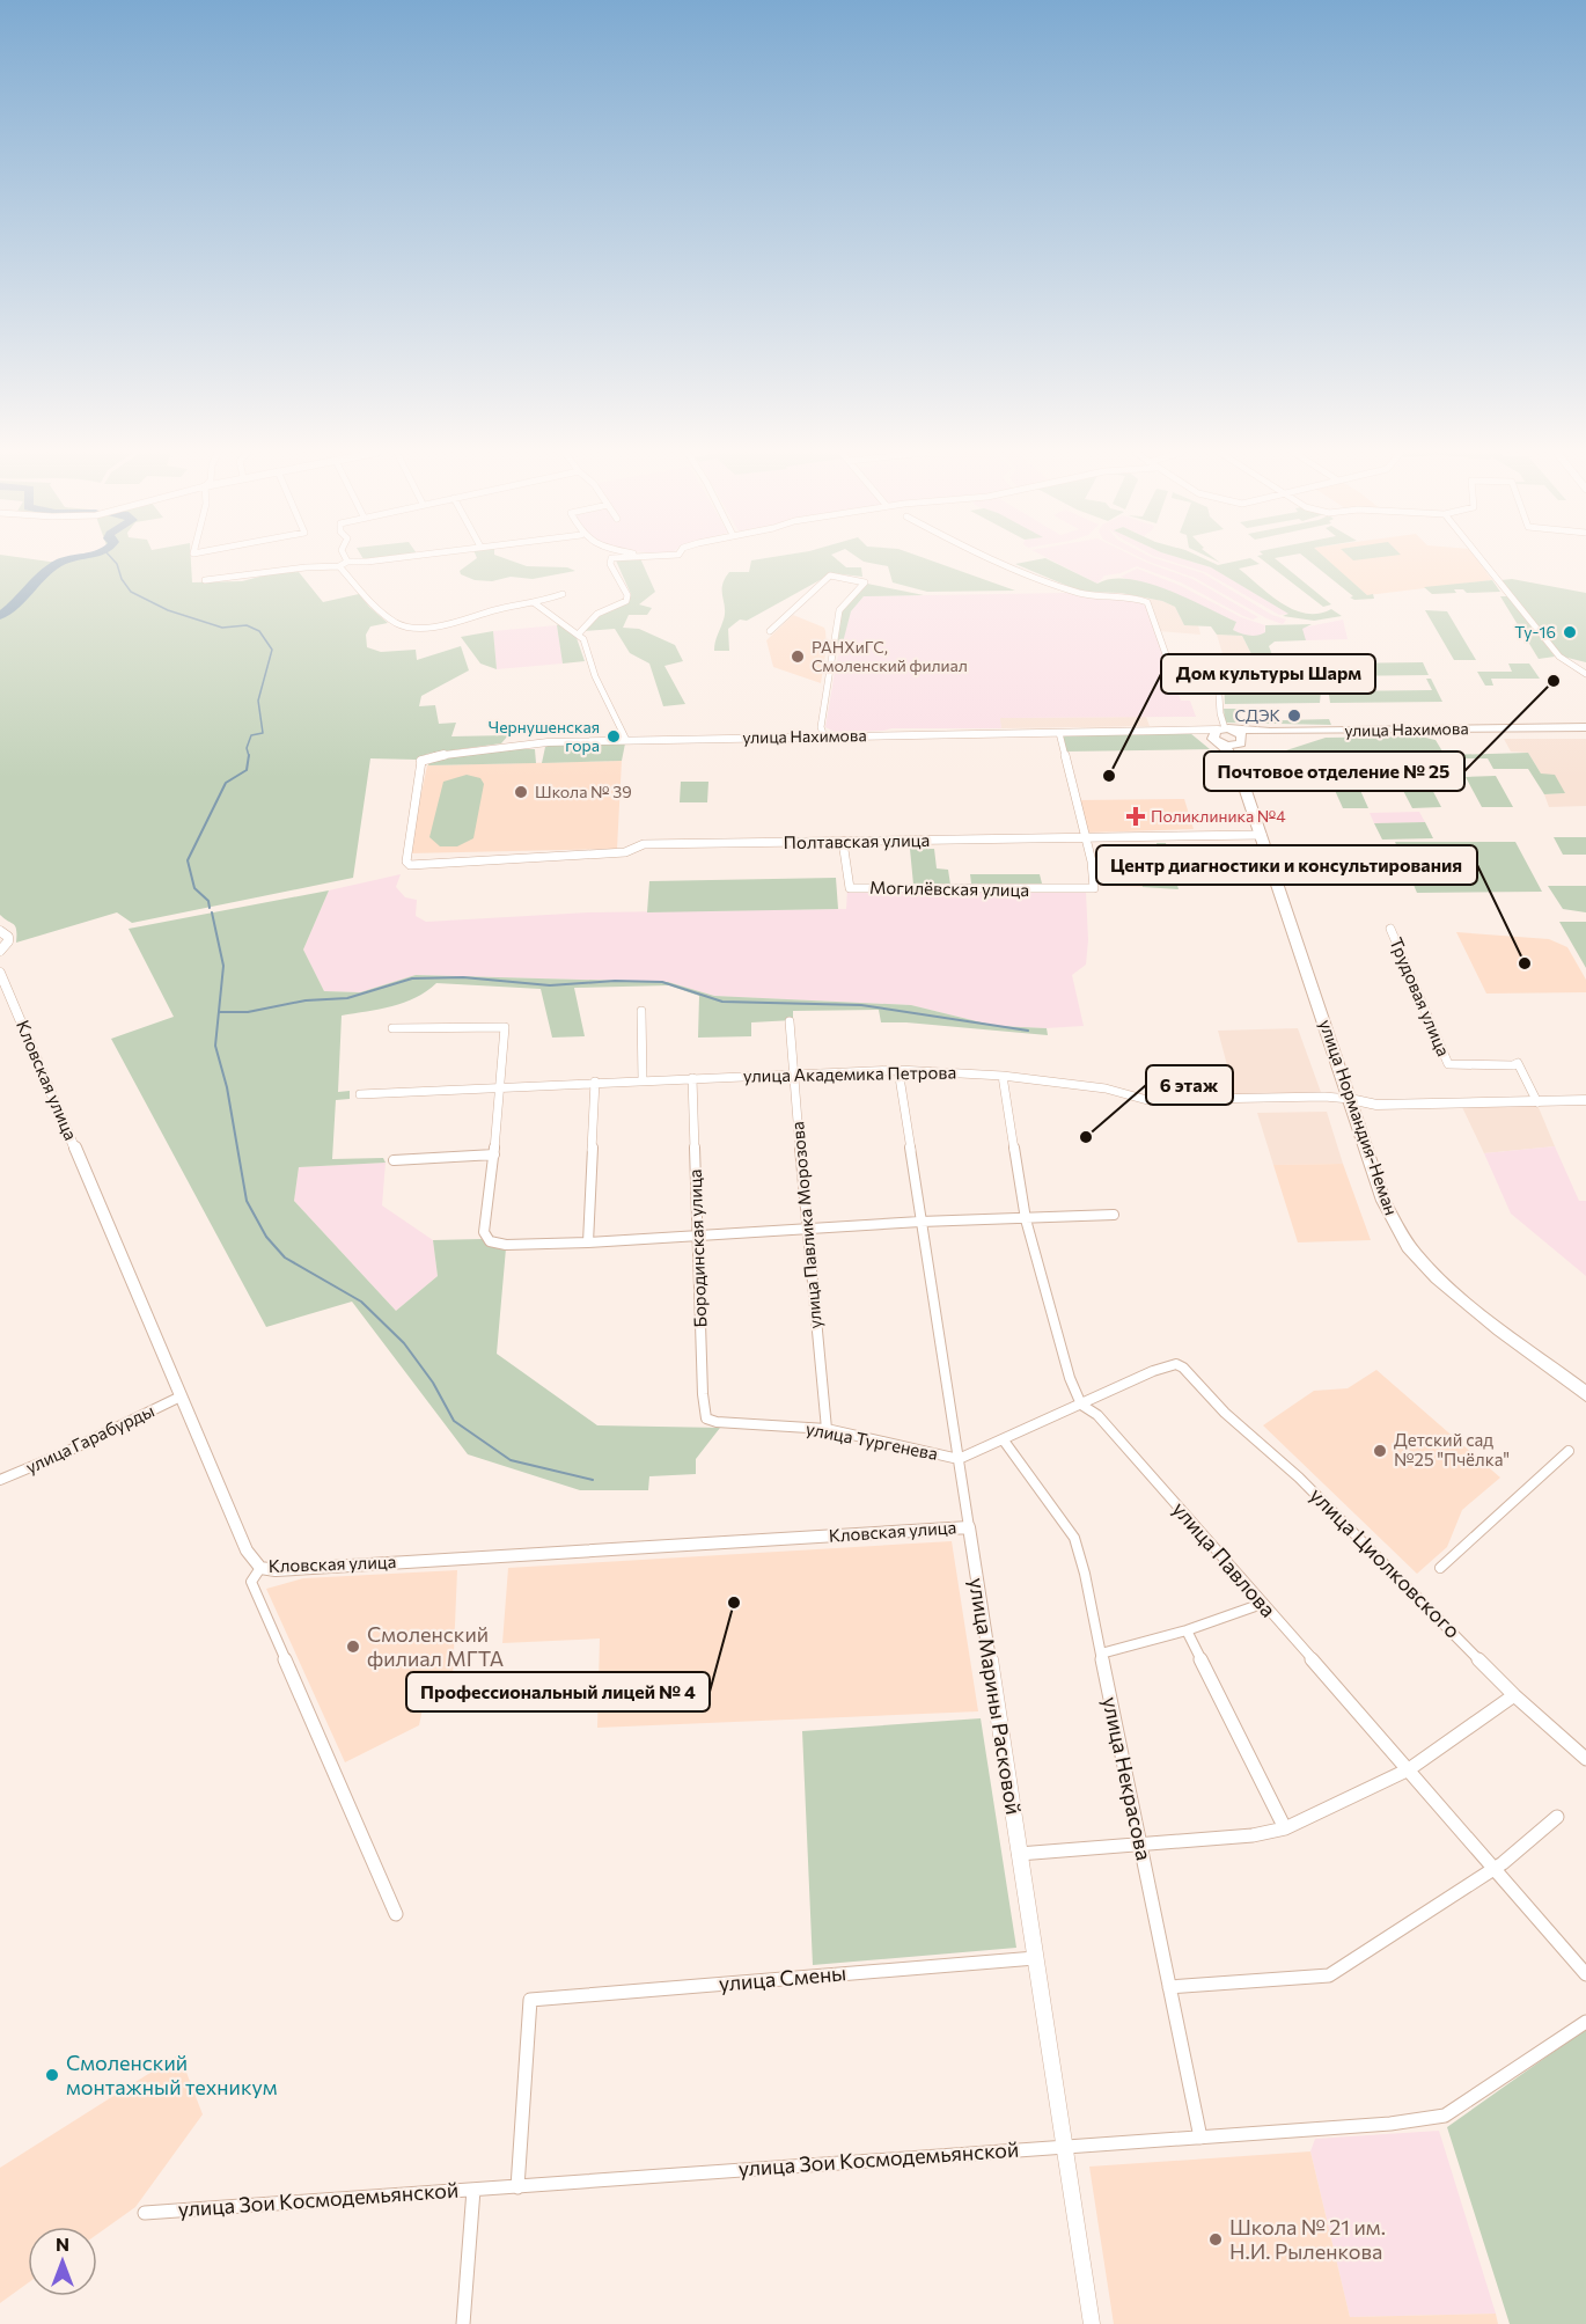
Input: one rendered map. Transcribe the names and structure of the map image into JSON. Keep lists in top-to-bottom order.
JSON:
{
  "streets": {
    "main road": ["улица Нахимова", "улица Нормандия-Неман"],
    "street": [
      "Полтавская улица",
      "Могилёвская улица",
      "Трудовая улица",
      "улица Академика Петрова",
      "Кловская улица",
      "улица Павлика Морозова",
      "Бородинская улица",
      "улица Гарабурды",
      "улица Тургенева",
      "улица Павлова",
      "улица Циолковского",
      "улица Марины Расковой",
      "улица Некрасова",
      "улица Смены",
      "улица Зои Космодемьянской"
    ]
  },
  "crossings": [
    ["улица Нахимова", "Полтавская улица"],
    ["Полтавская улица", "Могилёвская улица"],
    ["Полтавская улица", "улица Нормандия-Неман"],
    ["Трудовая улица", "улица Академика Петрова"],
    ["улица Академика Петрова", "улица Нормандия-Неман"],
    ["улица Академика Петрова", "улица Павлика Морозова"],
    ["улица Академика Петрова", "Бородинская улица"],
    ["улица Академика Петрова", "улица Павлова"],
    ["улица Академика Петрова", "улица Марины Расковой"],
    ["Кловская улица", "улица Гарабурды"],
    ["Кловская улица", "улица Марины Расковой"],
    ["улица Павлика Морозова", "улица Тургенева"],
    ["Бородинская улица", "улица Тургенева"],
    ["улица Тургенева", "улица Павлова"],
    ["улица Тургенева", "улица Циолковского"],
    ["улица Тургенева", "улица Марины Расковой"],
    ["улица Тургенева", "улица Некрасова"],
    ["улица Марины Расковой", "улица Смены"],
    ["улица Марины Расковой", "улица Зои Космодемьянской"],
    ["улица Некрасова", "улица Зои Космодемьянской"],
    ["улица Смены", "улица Зои Космодемьянской"]
  ],
  "places": {
    "other": [
      "Ту-16",
      "РАНХиГС, Смоленский филиал",
      "Почтовое отделение № 25",
      "СДЭК",
      "Чернушенская гора",
      "Дом культуры Шарм",
      "Школа № 39",
      "Центр диагностики и консультирования",
      "6 этаж",
      "Детский сад №25 \"Пчёлка\"",
      "Профессиональный лицей № 4",
      "Смоленский филиал МГТА",
      "Смоленский монтажный техникум",
      "Школа № 21 им. Н.И. Рыленкова"
    ],
    "health": ["Поликлиника №4"]
  },
  "north": "top"
}
